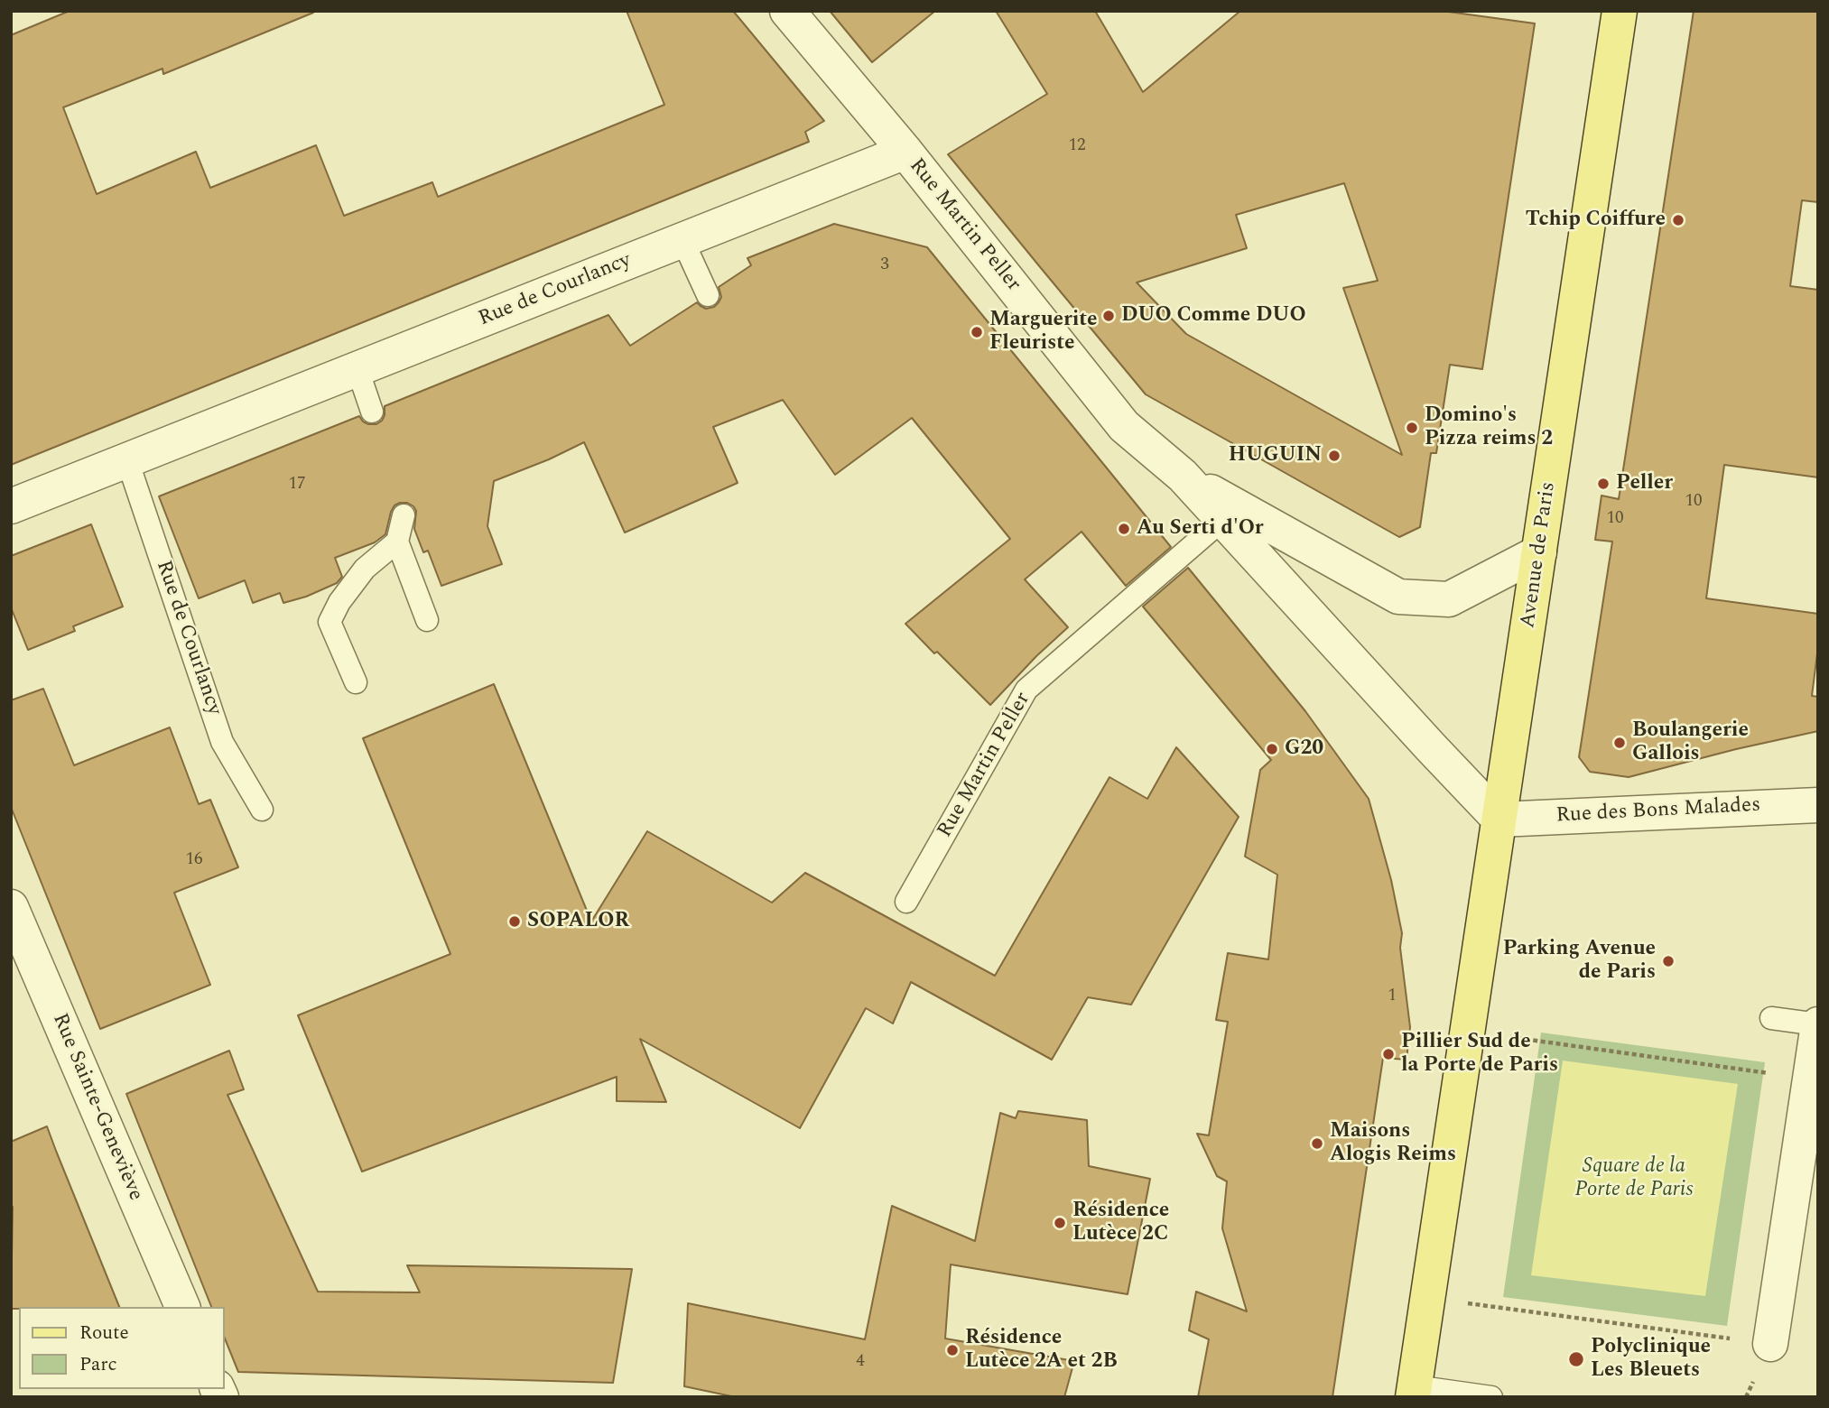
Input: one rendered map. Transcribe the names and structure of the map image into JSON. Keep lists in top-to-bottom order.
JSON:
{
  "streets": {
    "main road": ["Avenue de Paris"],
    "street": [
      "Rue Martin Peller",
      "Rue de Courlancy",
      "Rue des Bons Malades",
      "Rue Sainte-Geneviève"
    ]
  },
  "crossings": [
    ["Rue Martin Peller", "Rue de Courlancy"],
    ["Rue Martin Peller", "Avenue de Paris"],
    ["Rue Martin Peller", "Rue des Bons Malades"],
    ["Avenue de Paris", "Rue des Bons Malades"]
  ],
  "parks": ["Square de la Porte de Paris"],
  "places": [
    "Tchip Coiffure",
    "DUO Comme DUO",
    "Marguerite Fleuriste",
    "Domino's Pizza reims 2",
    "HUGUIN",
    "Peller",
    "Au Serti d'Or",
    "Boulangerie Gallois",
    "G20",
    "SOPALOR",
    "Parking Avenue de Paris",
    "Pillier Sud de la Porte de Paris",
    "Maisons Alogis Reims",
    "Résidence Lutèce 2C",
    "Résidence Lutèce 2A et 2B",
    "Polyclinique Les Bleuets"
  ],
  "house_numbers": [
    "12",
    "3",
    "17",
    "10",
    "10",
    "16",
    "1",
    "4"
  ],
  "legend": ["Route", "Parc"]
}
